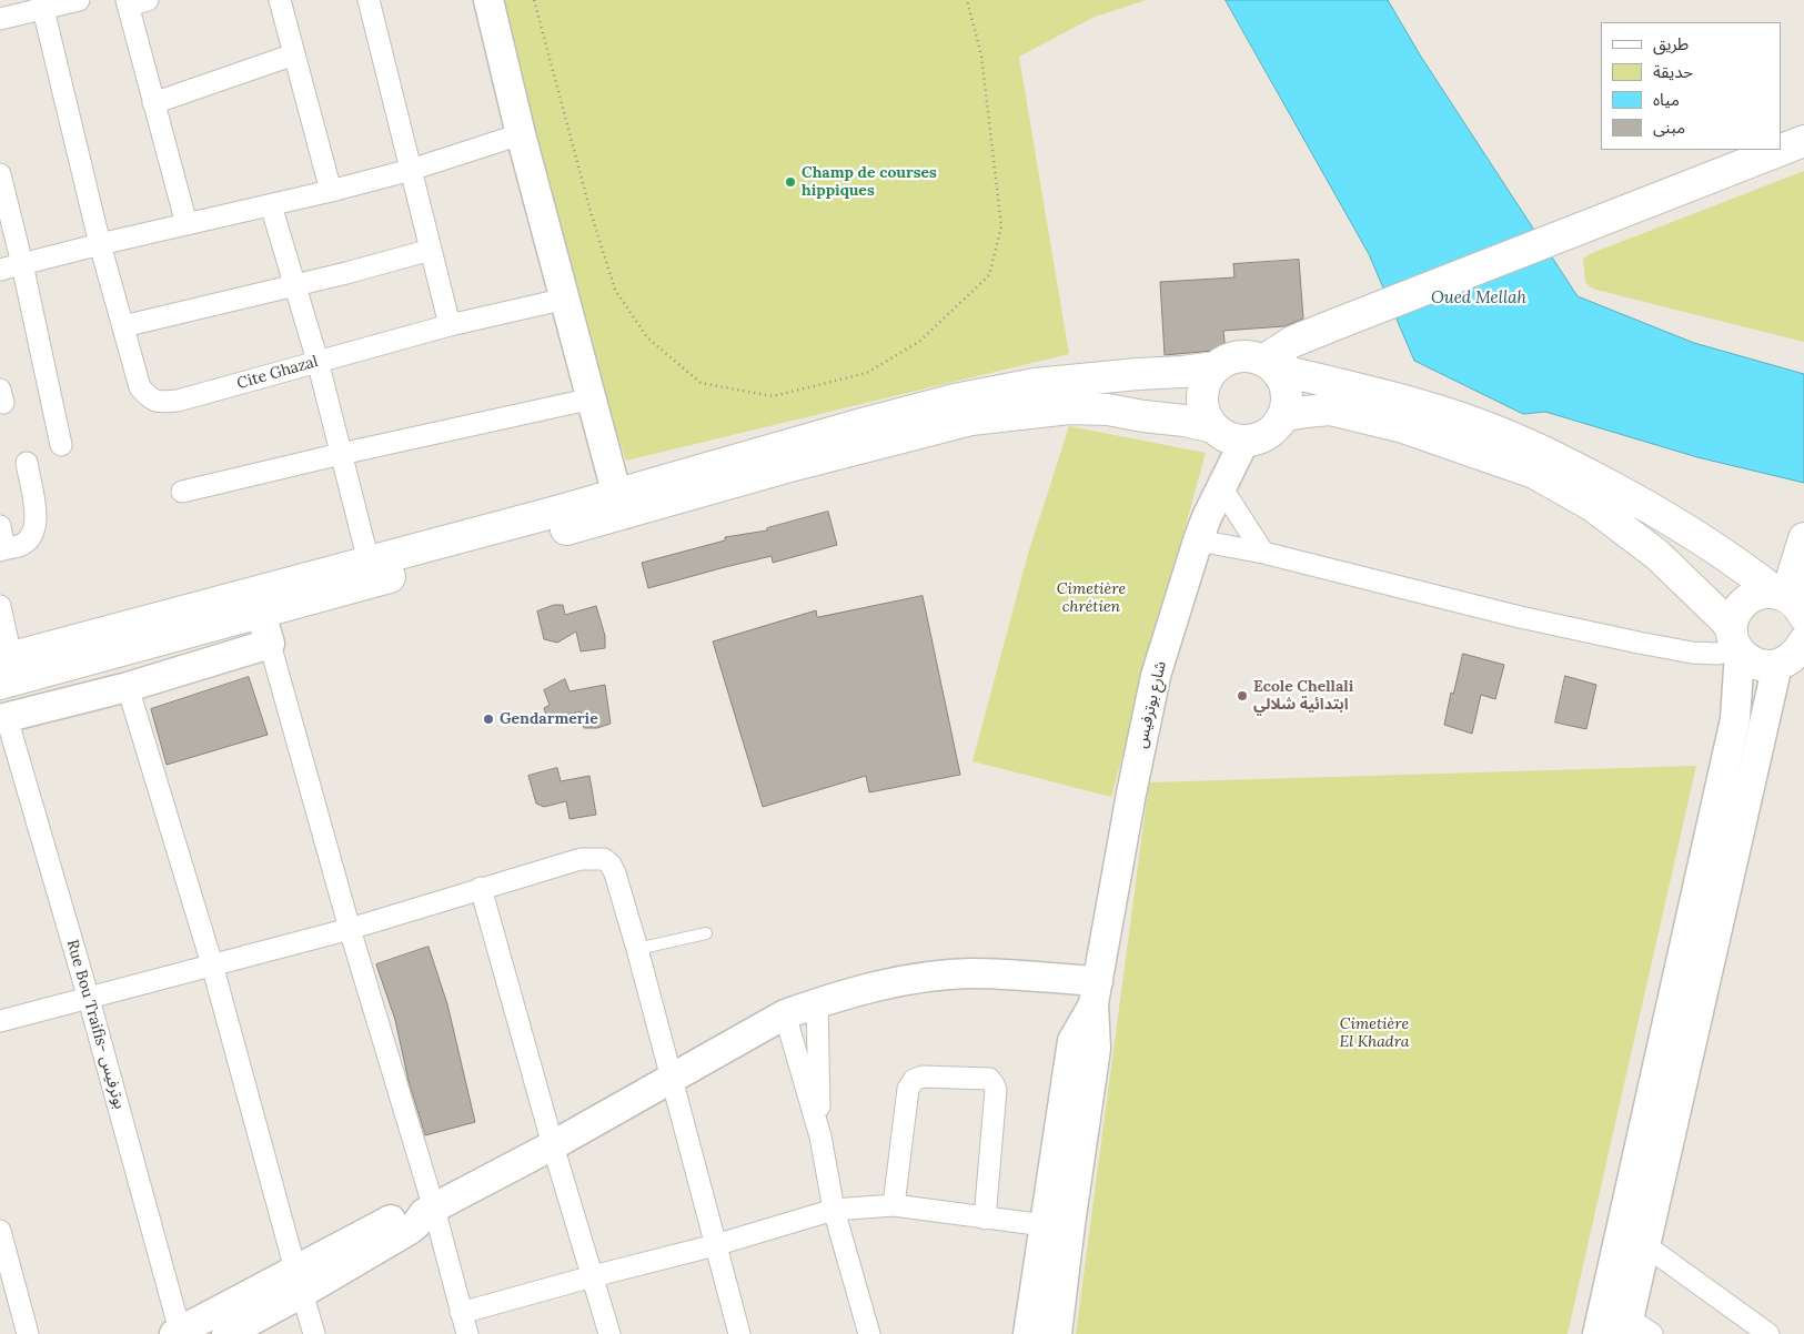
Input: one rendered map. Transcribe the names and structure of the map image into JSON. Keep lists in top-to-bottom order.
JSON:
{
  "streets": {
    "street": ["Cite Ghazal", "شارع بوترفيس", "Rue Bou Traifis- بوترفيس"]
  },
  "water": ["Oued Mellah"],
  "parks": ["Cimetière chrétien", "Cimetière El Khadra"],
  "places": ["Champ de courses hippiques", "Ecole Chellali ابتدائية شلالي", "Gendarmerie"],
  "legend": [
    "طريق",
    "حديقة",
    "مياه",
    "مبنى"
  ]
}
